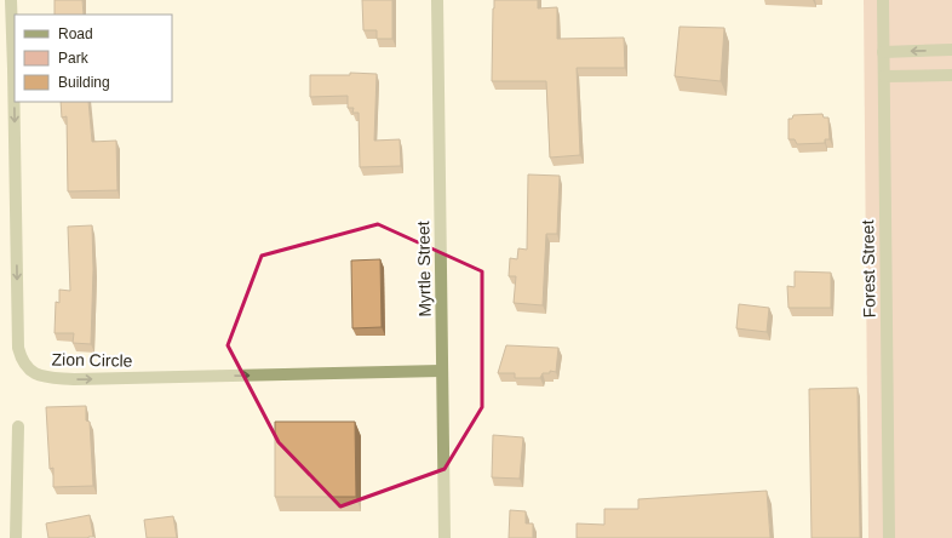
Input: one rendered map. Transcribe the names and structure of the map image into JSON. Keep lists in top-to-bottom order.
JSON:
{
  "streets": {
    "street": ["Myrtle Street", "Forest Street", "Zion Circle"]
  },
  "crossings": [
    ["Myrtle Street", "Zion Circle"]
  ],
  "legend": ["Road", "Park", "Building"]
}
